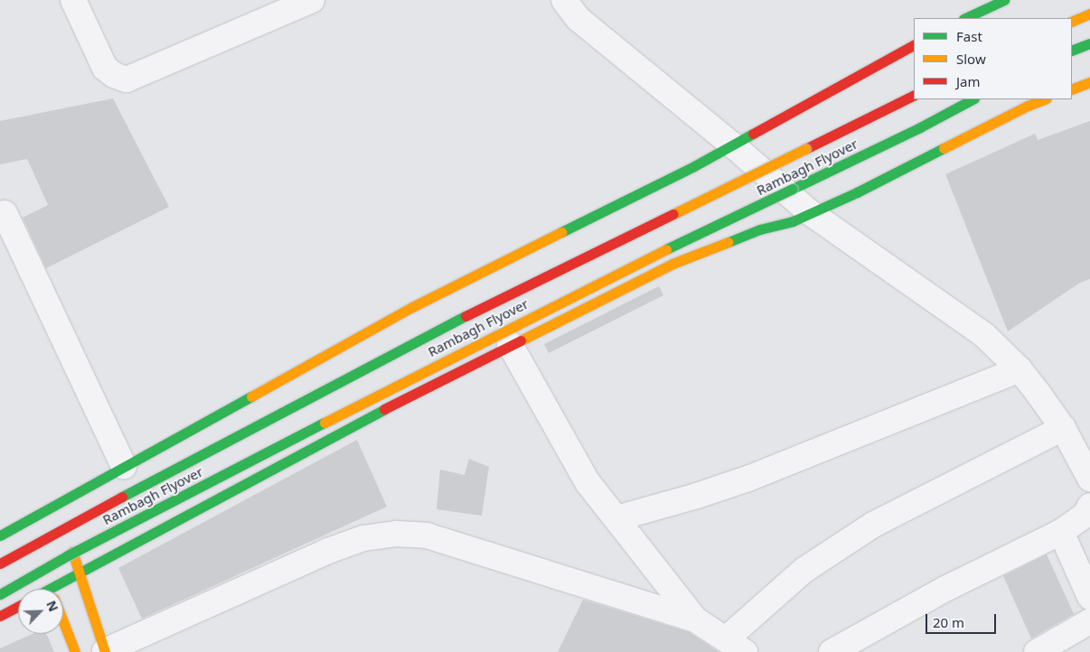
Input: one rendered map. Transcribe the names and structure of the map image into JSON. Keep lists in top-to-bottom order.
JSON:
{
  "streets": {
    "main road": ["Rambagh Flyover"]
  },
  "legend": ["Fast", "Slow", "Jam"],
  "scale_bar": "20 m",
  "north": "top right"
}
